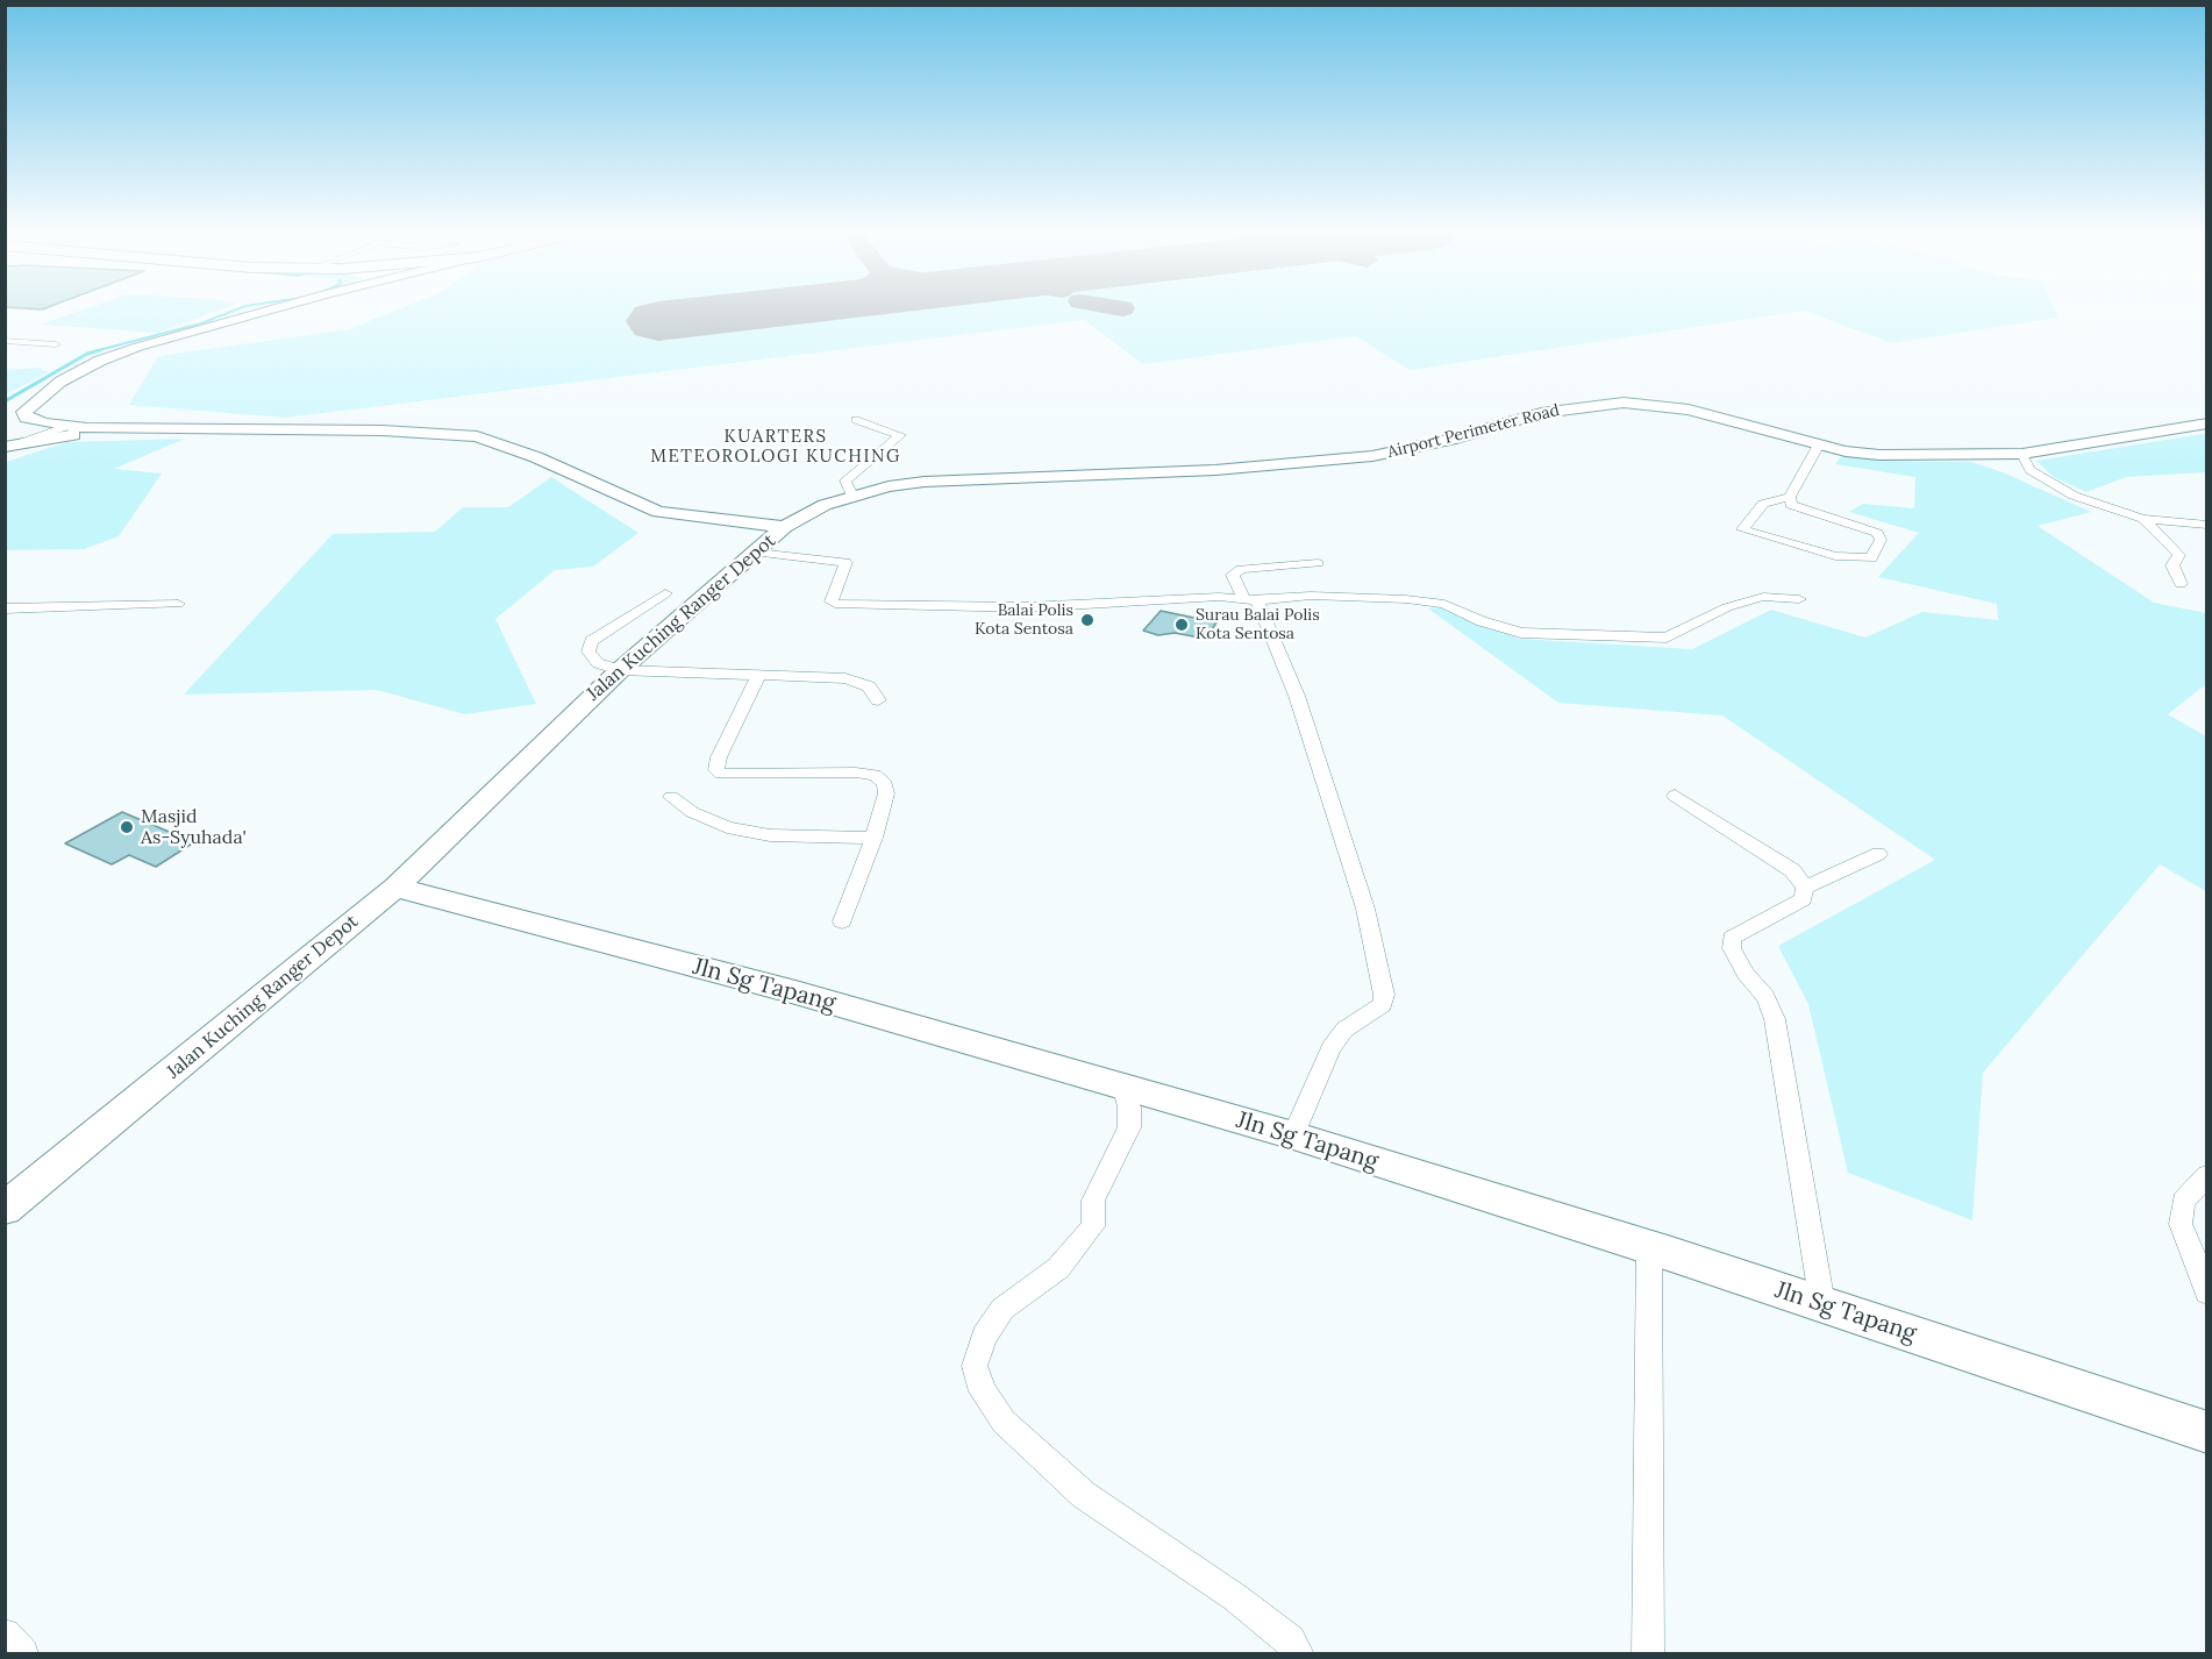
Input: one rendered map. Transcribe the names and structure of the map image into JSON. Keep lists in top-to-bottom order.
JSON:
{
  "streets": {
    "street": ["Airport Perimeter Road", "Jalan Kuching Ranger Depot", "Jln Sg Tapang"]
  },
  "crossings": [
    ["Airport Perimeter Road", "Jalan Kuching Ranger Depot"],
    ["Jalan Kuching Ranger Depot", "Jln Sg Tapang"]
  ],
  "districts": ["KUARTERS METEOROLOGI KUCHING"],
  "places": ["Balai Polis Kota Sentosa", "Surau Balai Polis Kota Sentosa", "Masjid As-Syuhada'"]
}
